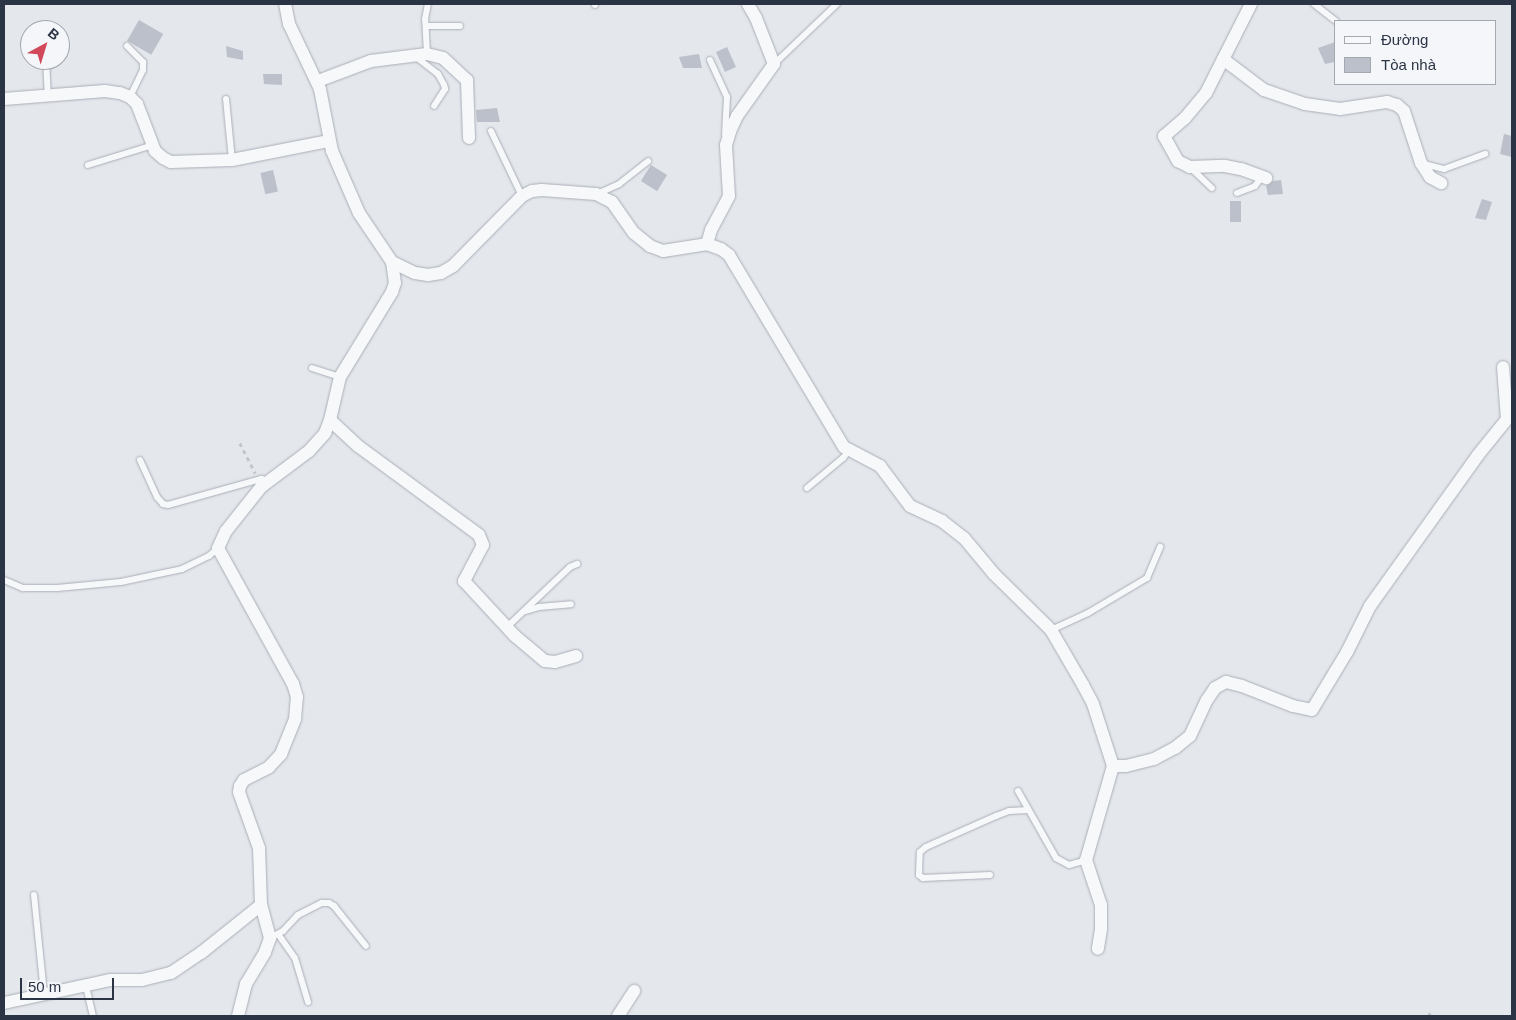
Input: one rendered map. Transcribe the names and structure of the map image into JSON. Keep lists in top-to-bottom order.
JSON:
{
  "legend": ["Đường", "Tòa nhà"],
  "scale_bar": "50 m",
  "north": "top right"
}
